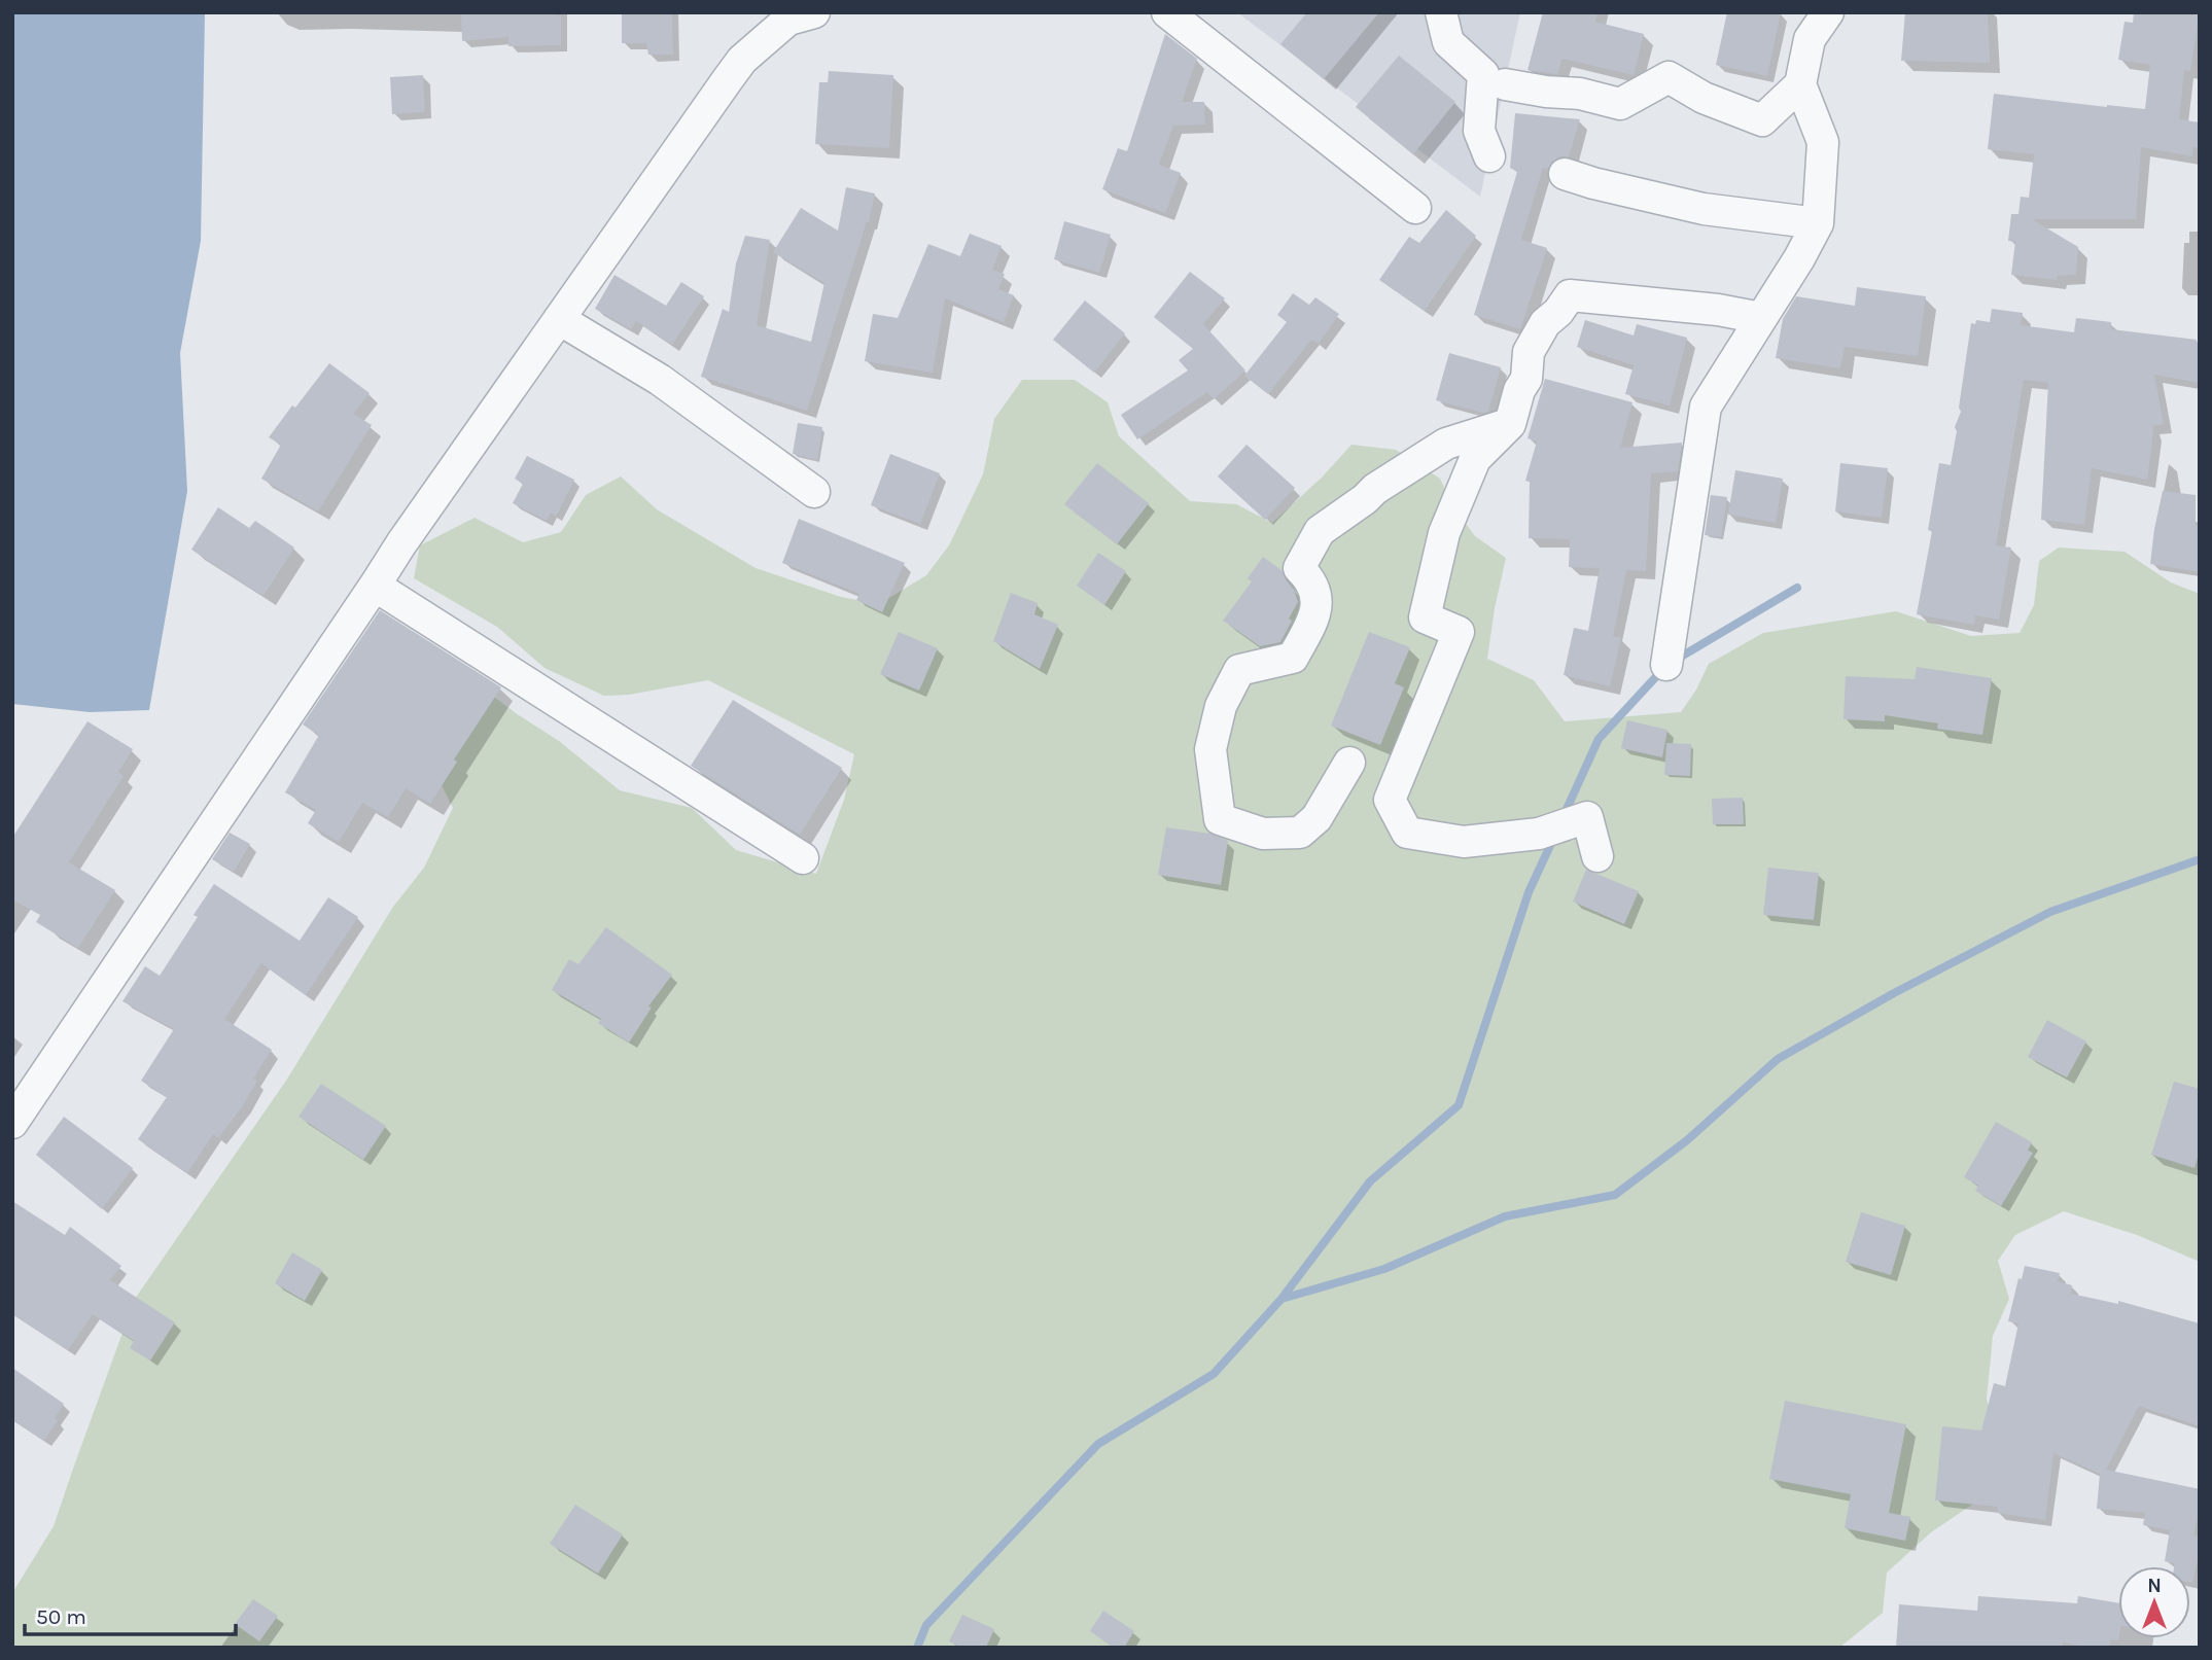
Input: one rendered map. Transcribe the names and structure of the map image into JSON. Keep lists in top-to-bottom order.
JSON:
{
  "scale_bar": "50 m",
  "north": "top"
}
